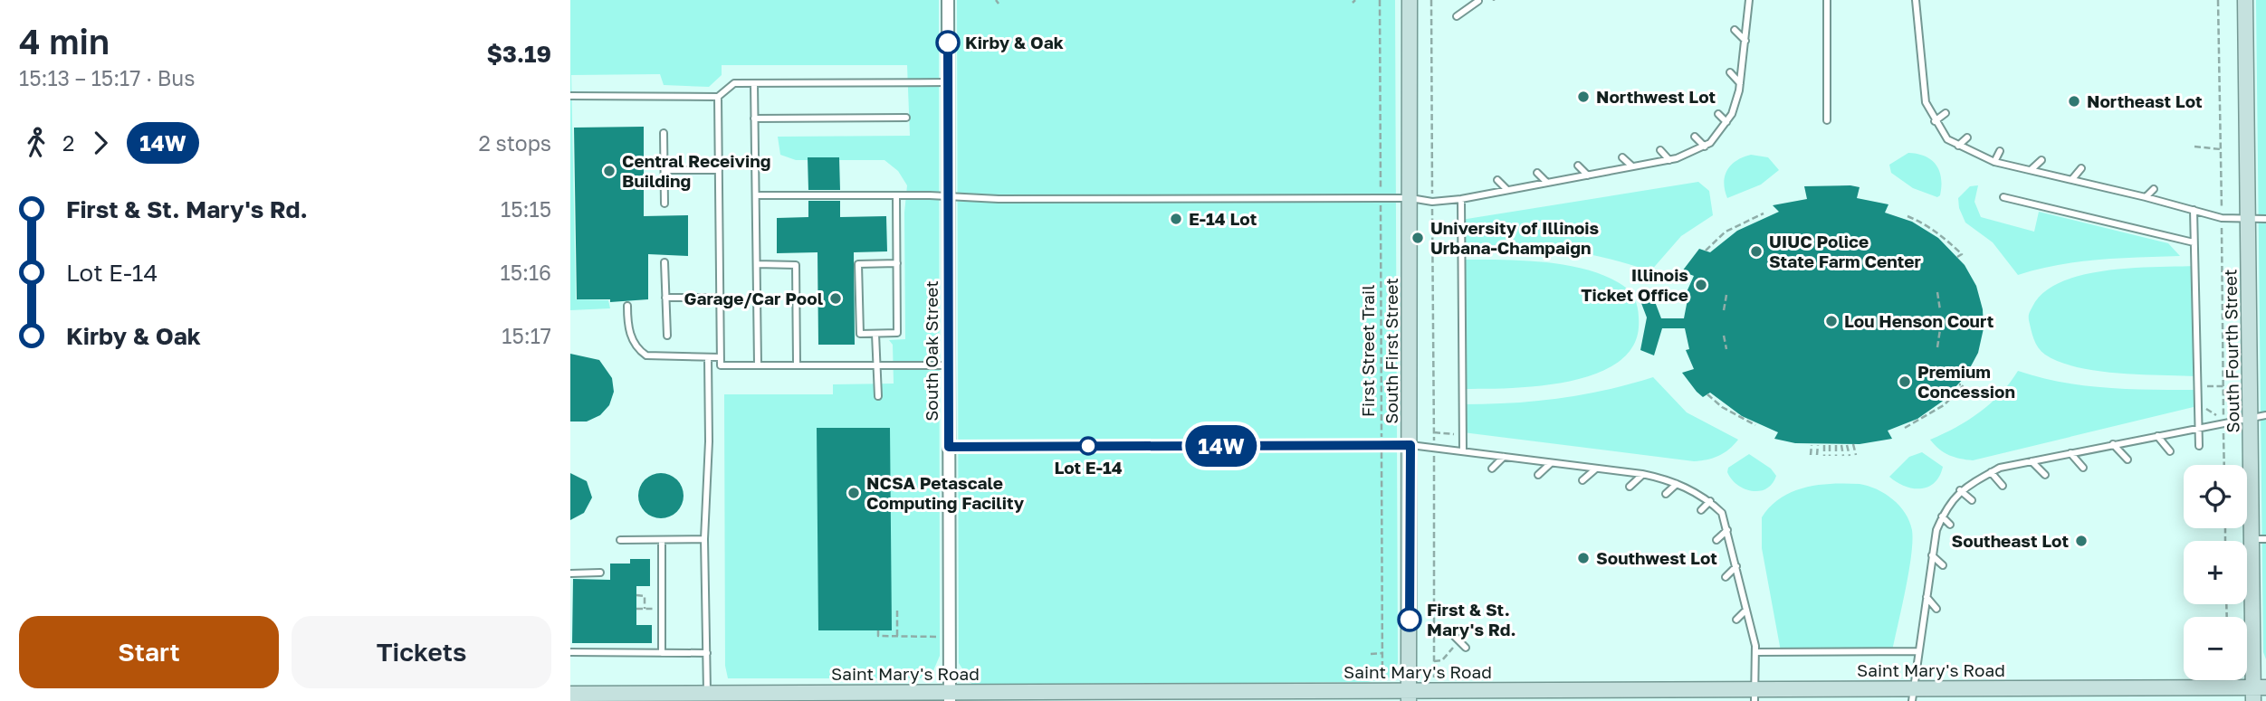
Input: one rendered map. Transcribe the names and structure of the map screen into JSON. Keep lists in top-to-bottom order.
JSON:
{
  "streets": {
    "main road": ["South First Street", "South Fourth Street", "Saint Mary's Road"],
    "street": ["South Oak Street"],
    "path": ["First Street Trail"]
  },
  "crossings": [
    ["South Oak Street", "Saint Mary's Road"],
    ["First Street Trail", "Saint Mary's Road"],
    ["South First Street", "Saint Mary's Road"],
    ["South Fourth Street", "Saint Mary's Road"]
  ],
  "places": [
    "Kirby & Oak",
    "Northwest Lot",
    "Northeast Lot",
    "Central Receiving Building",
    "E-14 Lot",
    "University of Illinois Urbana-Champaign",
    "UIUC Police State Farm Center",
    "Illinois Ticket Office",
    "Garage/Car Pool",
    "Lou Henson Court",
    "Premium Concession",
    "Lot E-14",
    "NCSA Petascale Computing Facility",
    "Southeast Lot",
    "Southwest Lot",
    "First & St. Mary's Rd."
  ],
  "lines": ["bus line 14W"],
  "page": {
    "heading": ["4 min", "15:13 – 15:17 · Bus", "$3.19"],
    "on_map": "14W",
    "legs": ["2", "14W", "2 stops"],
    "list": [
      {
        "name": "First & St. Mary's Rd.",
        "value": "15:15"
      },
      {
        "name": "Lot E-14",
        "value": "15:16"
      },
      {
        "name": "Kirby & Oak",
        "value": "15:17"
      }
    ],
    "map_buttons": ["+", "−"],
    "buttons": ["Start", "Tickets"]
  }
}
